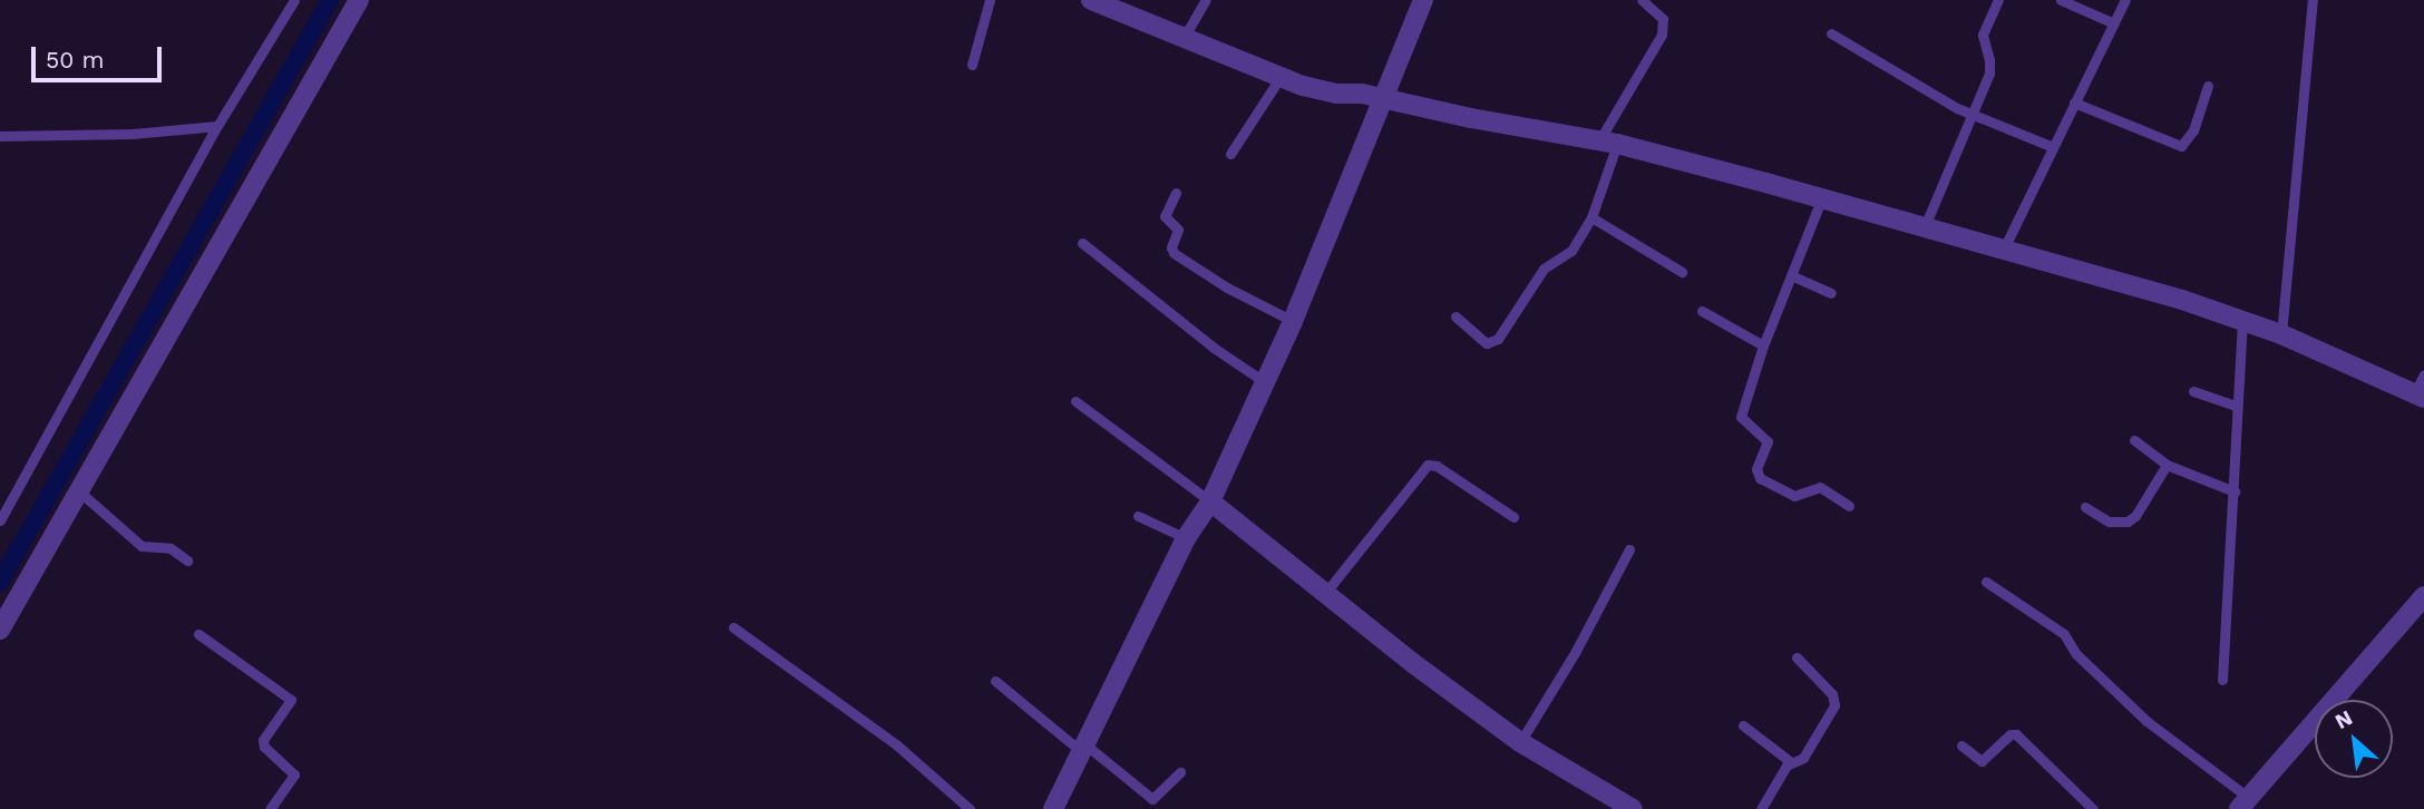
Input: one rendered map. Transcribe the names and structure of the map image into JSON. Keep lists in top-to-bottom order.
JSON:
{
  "scale_bar": "50 m",
  "north": "top left"
}
